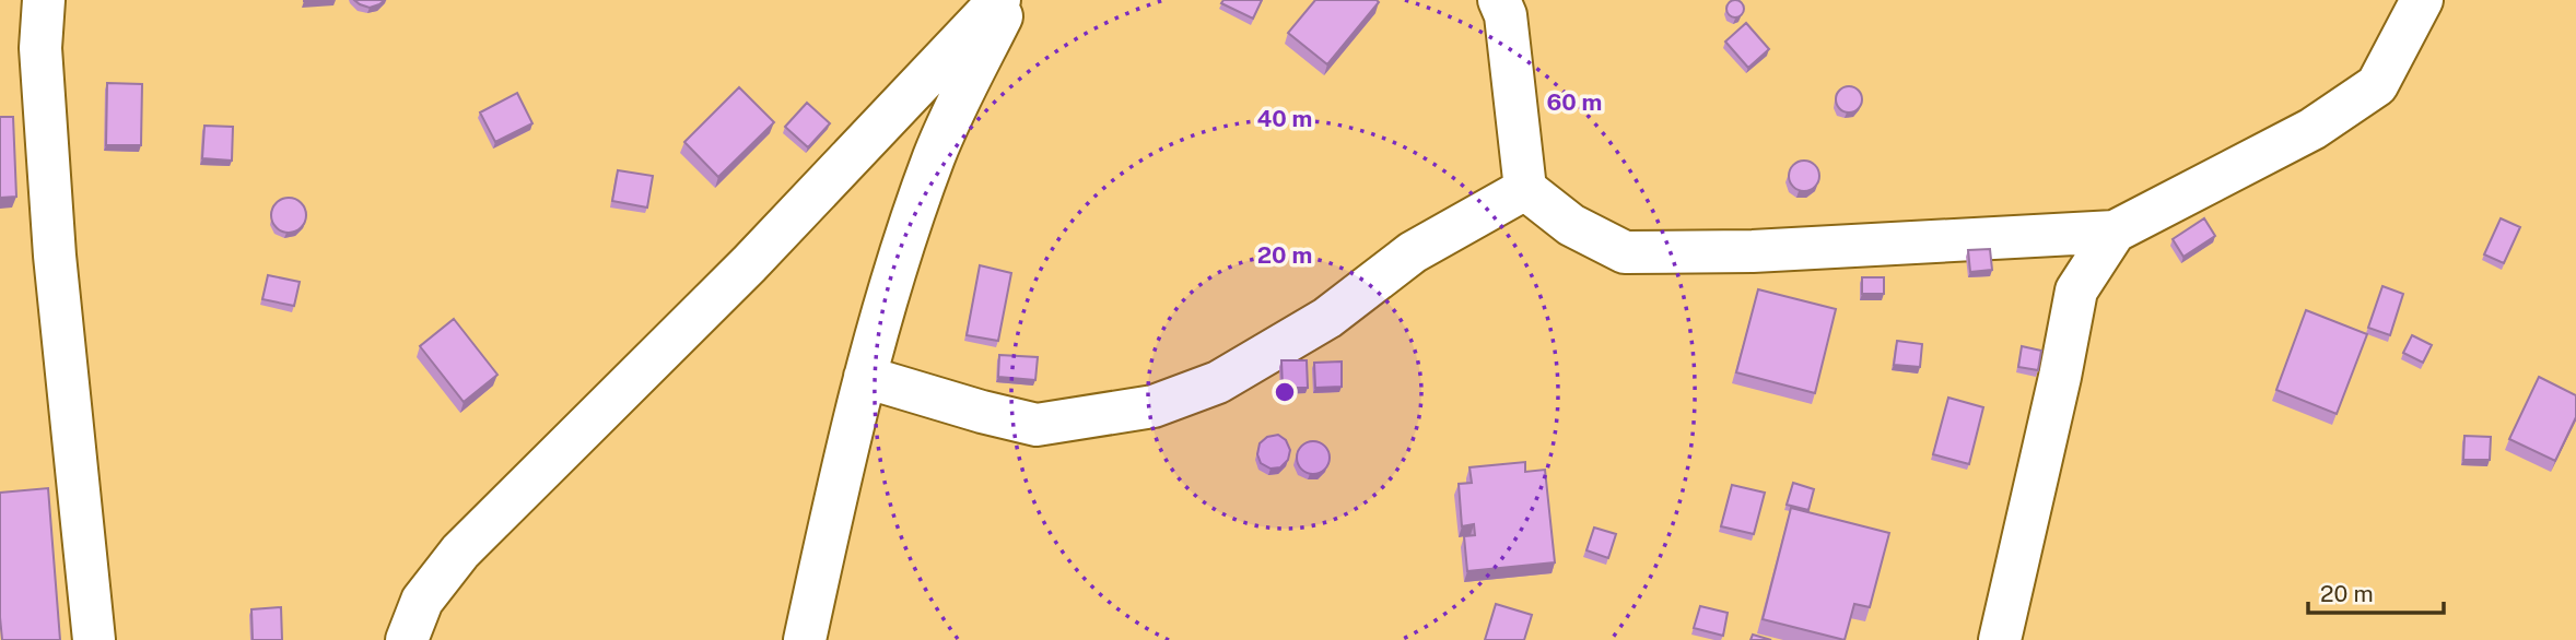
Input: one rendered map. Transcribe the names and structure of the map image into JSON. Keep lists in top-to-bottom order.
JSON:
{
  "scale_bar": "20 m",
  "rings": ["60 m", "40 m", "20 m"]
}
